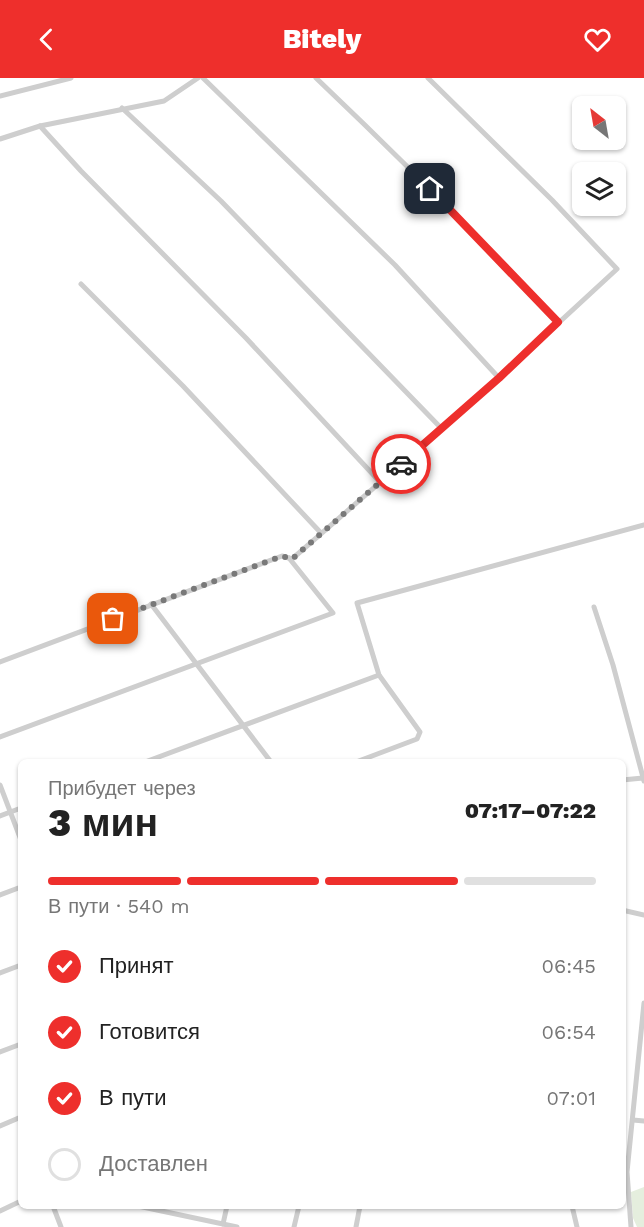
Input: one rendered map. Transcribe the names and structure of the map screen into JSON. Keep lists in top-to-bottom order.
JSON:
{
  "north": "top left",
  "page": {
    "header": "Bitely",
    "heading": ["3 мин", "Прибудет через", "07:17–07:22"],
    "bar": "В пути · 540 m",
    "list": [
      ["Принят", "06:45"],
      ["Готовится", "06:54"],
      ["В пути", "07:01"],
      "Доставлен"
    ]
  }
}
